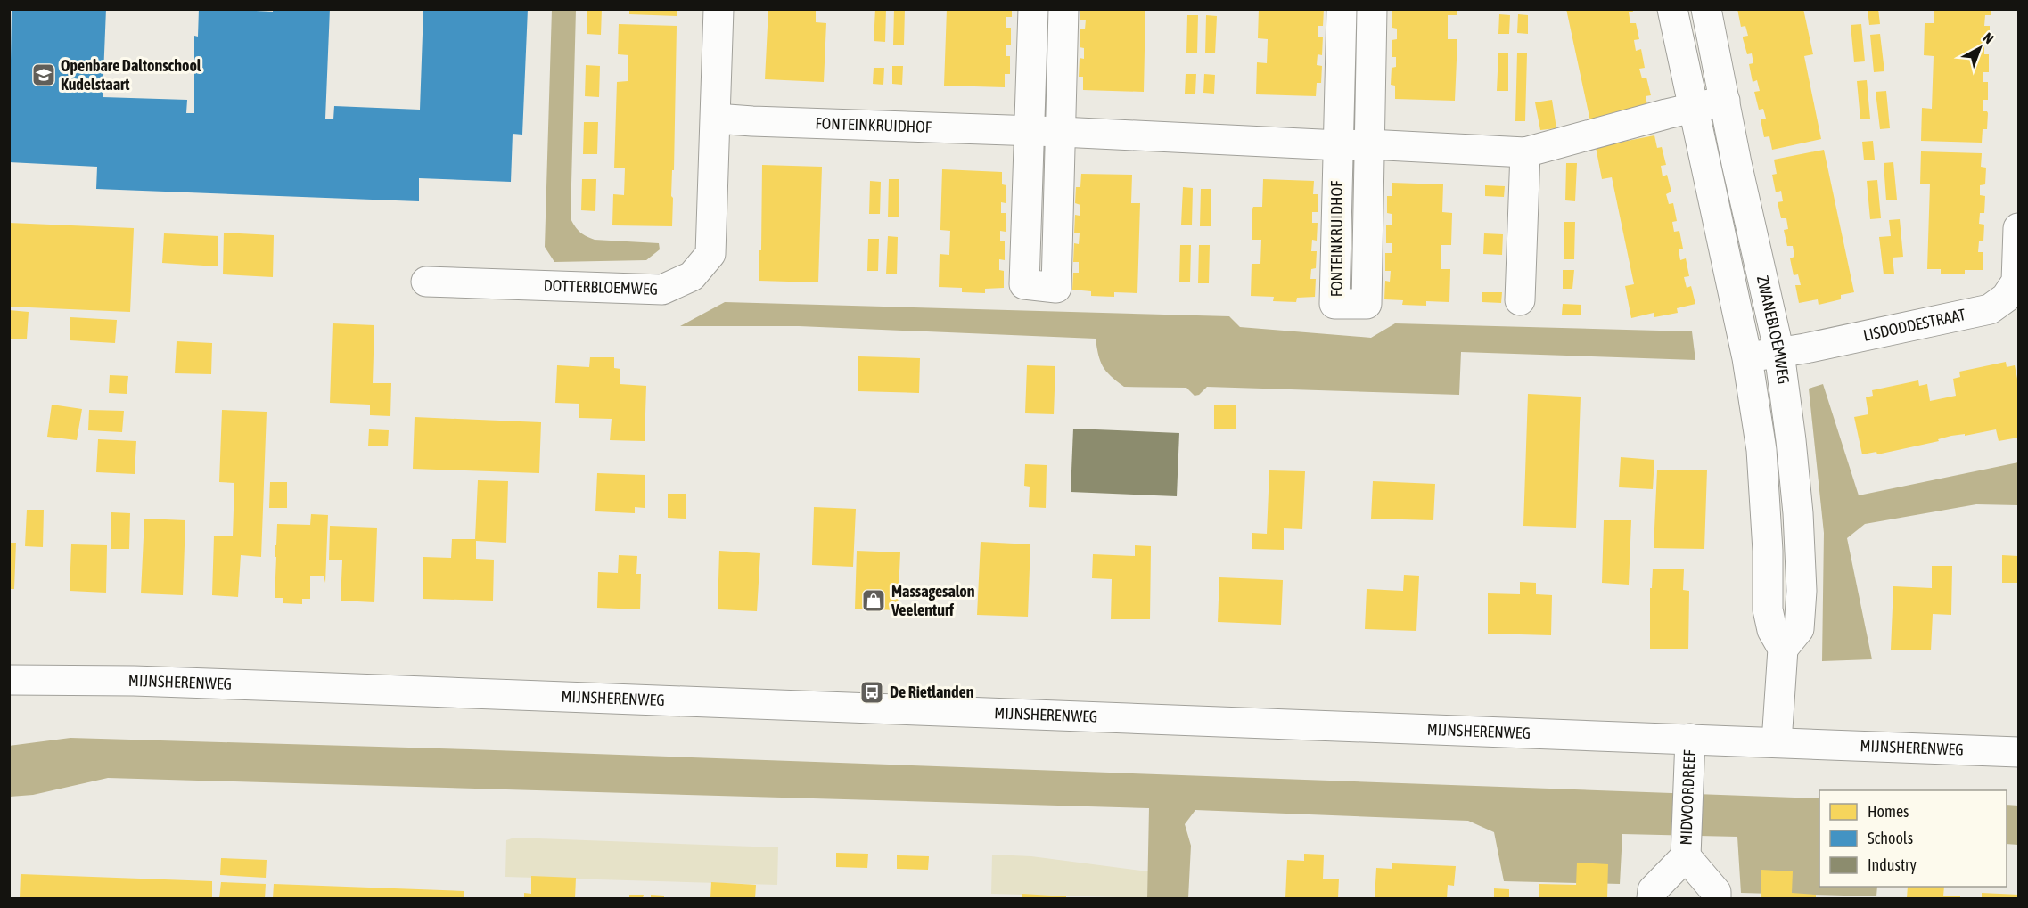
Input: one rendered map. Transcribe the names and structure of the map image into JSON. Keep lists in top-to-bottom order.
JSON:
{
  "streets": {
    "street": [
      "FONTEINKRUIDHOF",
      "DOTTERBLOEMWEG",
      "LISDODDESTRAAT",
      "ZWANEBLOEMWEG",
      "MIJNSHERENWEG",
      "MIDVOORDREEF"
    ]
  },
  "crossings": [
    ["FONTEINKRUIDHOF", "DOTTERBLOEMWEG"],
    ["FONTEINKRUIDHOF", "ZWANEBLOEMWEG"],
    ["LISDODDESTRAAT", "ZWANEBLOEMWEG"],
    ["MIJNSHERENWEG", "MIDVOORDREEF"]
  ],
  "places": {
    "school or university": ["Openbare Daltonschool Kudelstaart"],
    "shop": ["Massagesalon Veelenturf"],
    "bus stop": ["De Rietlanden"]
  },
  "legend": ["Homes", "Schools", "Industry"],
  "north": "top right"
}
